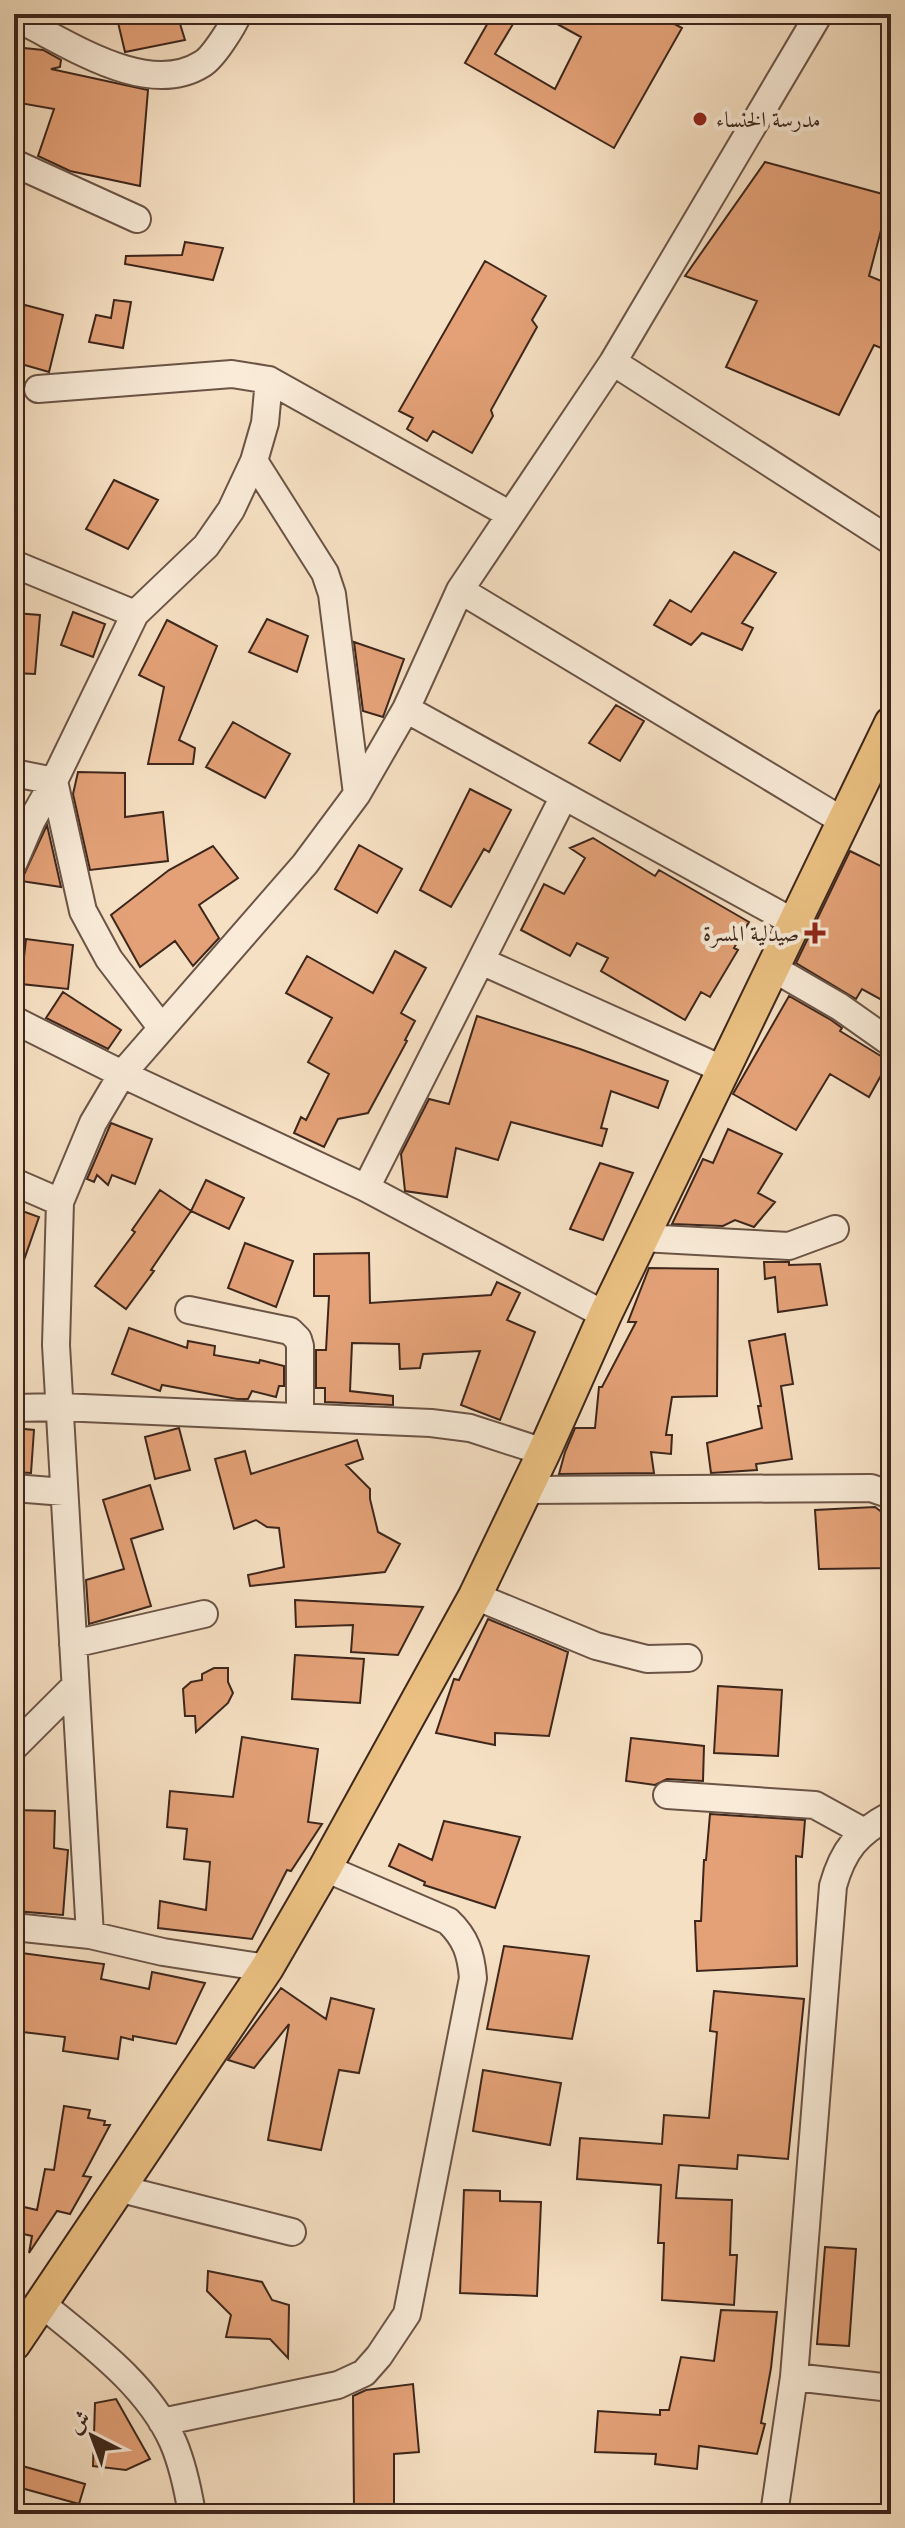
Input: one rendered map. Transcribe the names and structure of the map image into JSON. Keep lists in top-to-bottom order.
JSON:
{
  "places": {
    "other": ["مدرسة الخنساء"],
    "health": ["صيدلية المسرة"]
  },
  "north": "top left"
}
